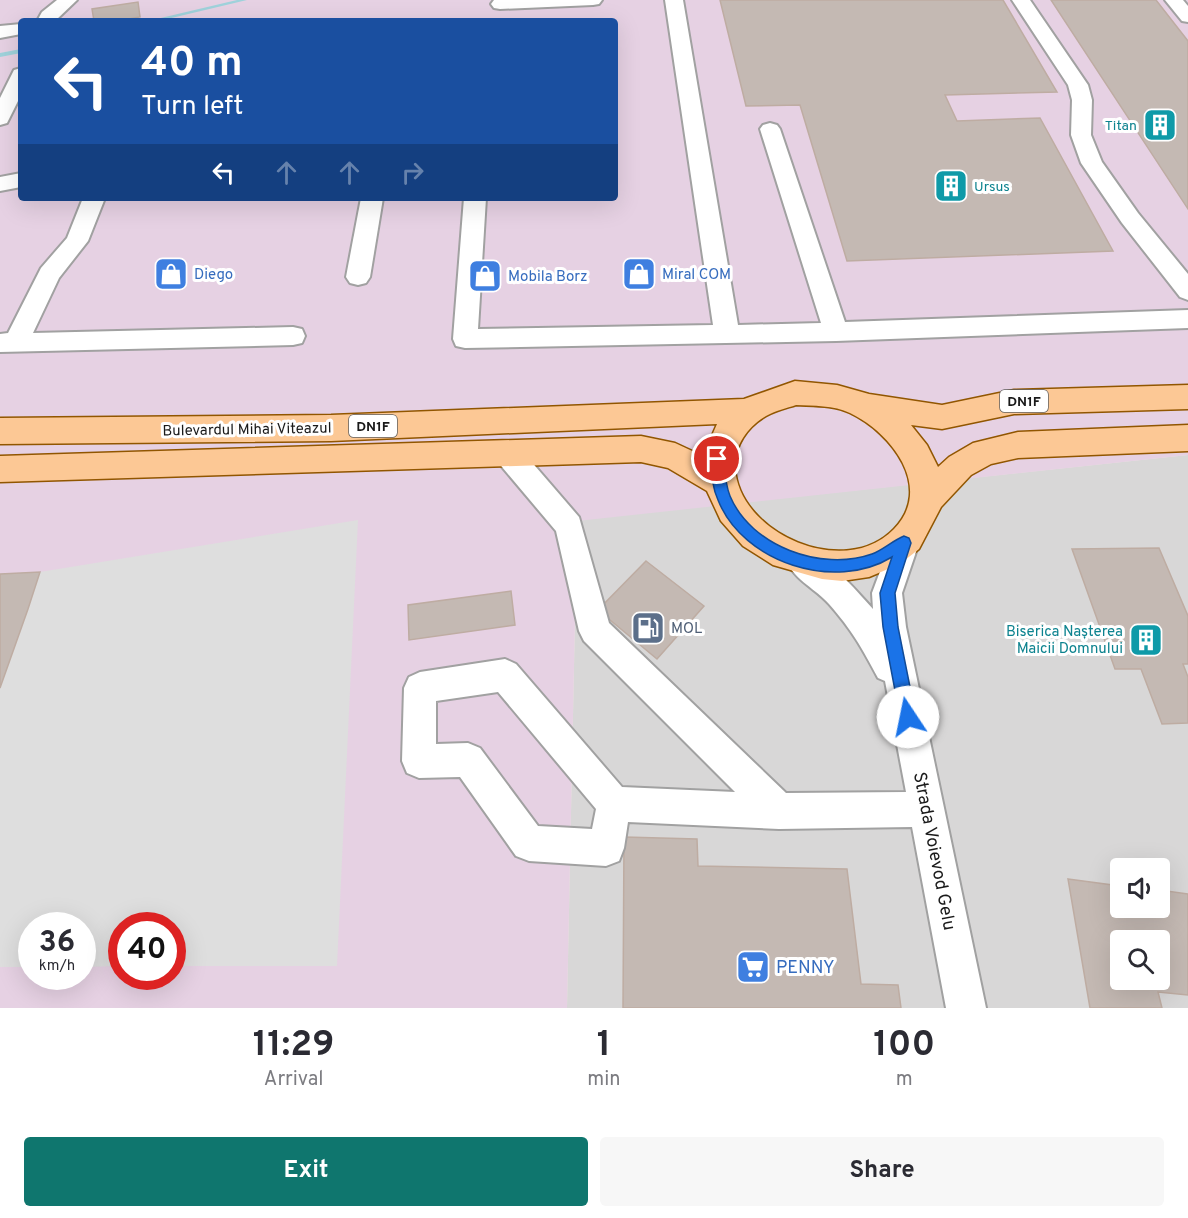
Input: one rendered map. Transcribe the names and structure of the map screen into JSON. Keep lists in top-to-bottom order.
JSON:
{
  "streets": {
    "main road": ["DN1F", "Bulevardul Mihai Viteazul"],
    "street": ["Strada Voievod Gelu"]
  },
  "crossings": [
    ["DN1F", "Bulevardul Mihai Viteazul"],
    ["DN1F", "Strada Voievod Gelu"],
    ["Bulevardul Mihai Viteazul", "Strada Voievod Gelu"]
  ],
  "places": {
    "building": ["Titan", "Ursus", "Biserica Nașterea Maicii Domnului"],
    "shop": ["Diego", "Miral COM", "Mobila Borz"],
    "fuel station": ["MOL"],
    "supermarket": ["PENNY"]
  },
  "page": {
    "turn": ["40 m", "Turn left"],
    "speed": "36 km/h",
    "limit": "40",
    "eta": [
      "11:29",
      "Arrival",
      "1",
      "min",
      "100",
      "m"
    ],
    "buttons": ["Exit", "Share"]
  }
}
